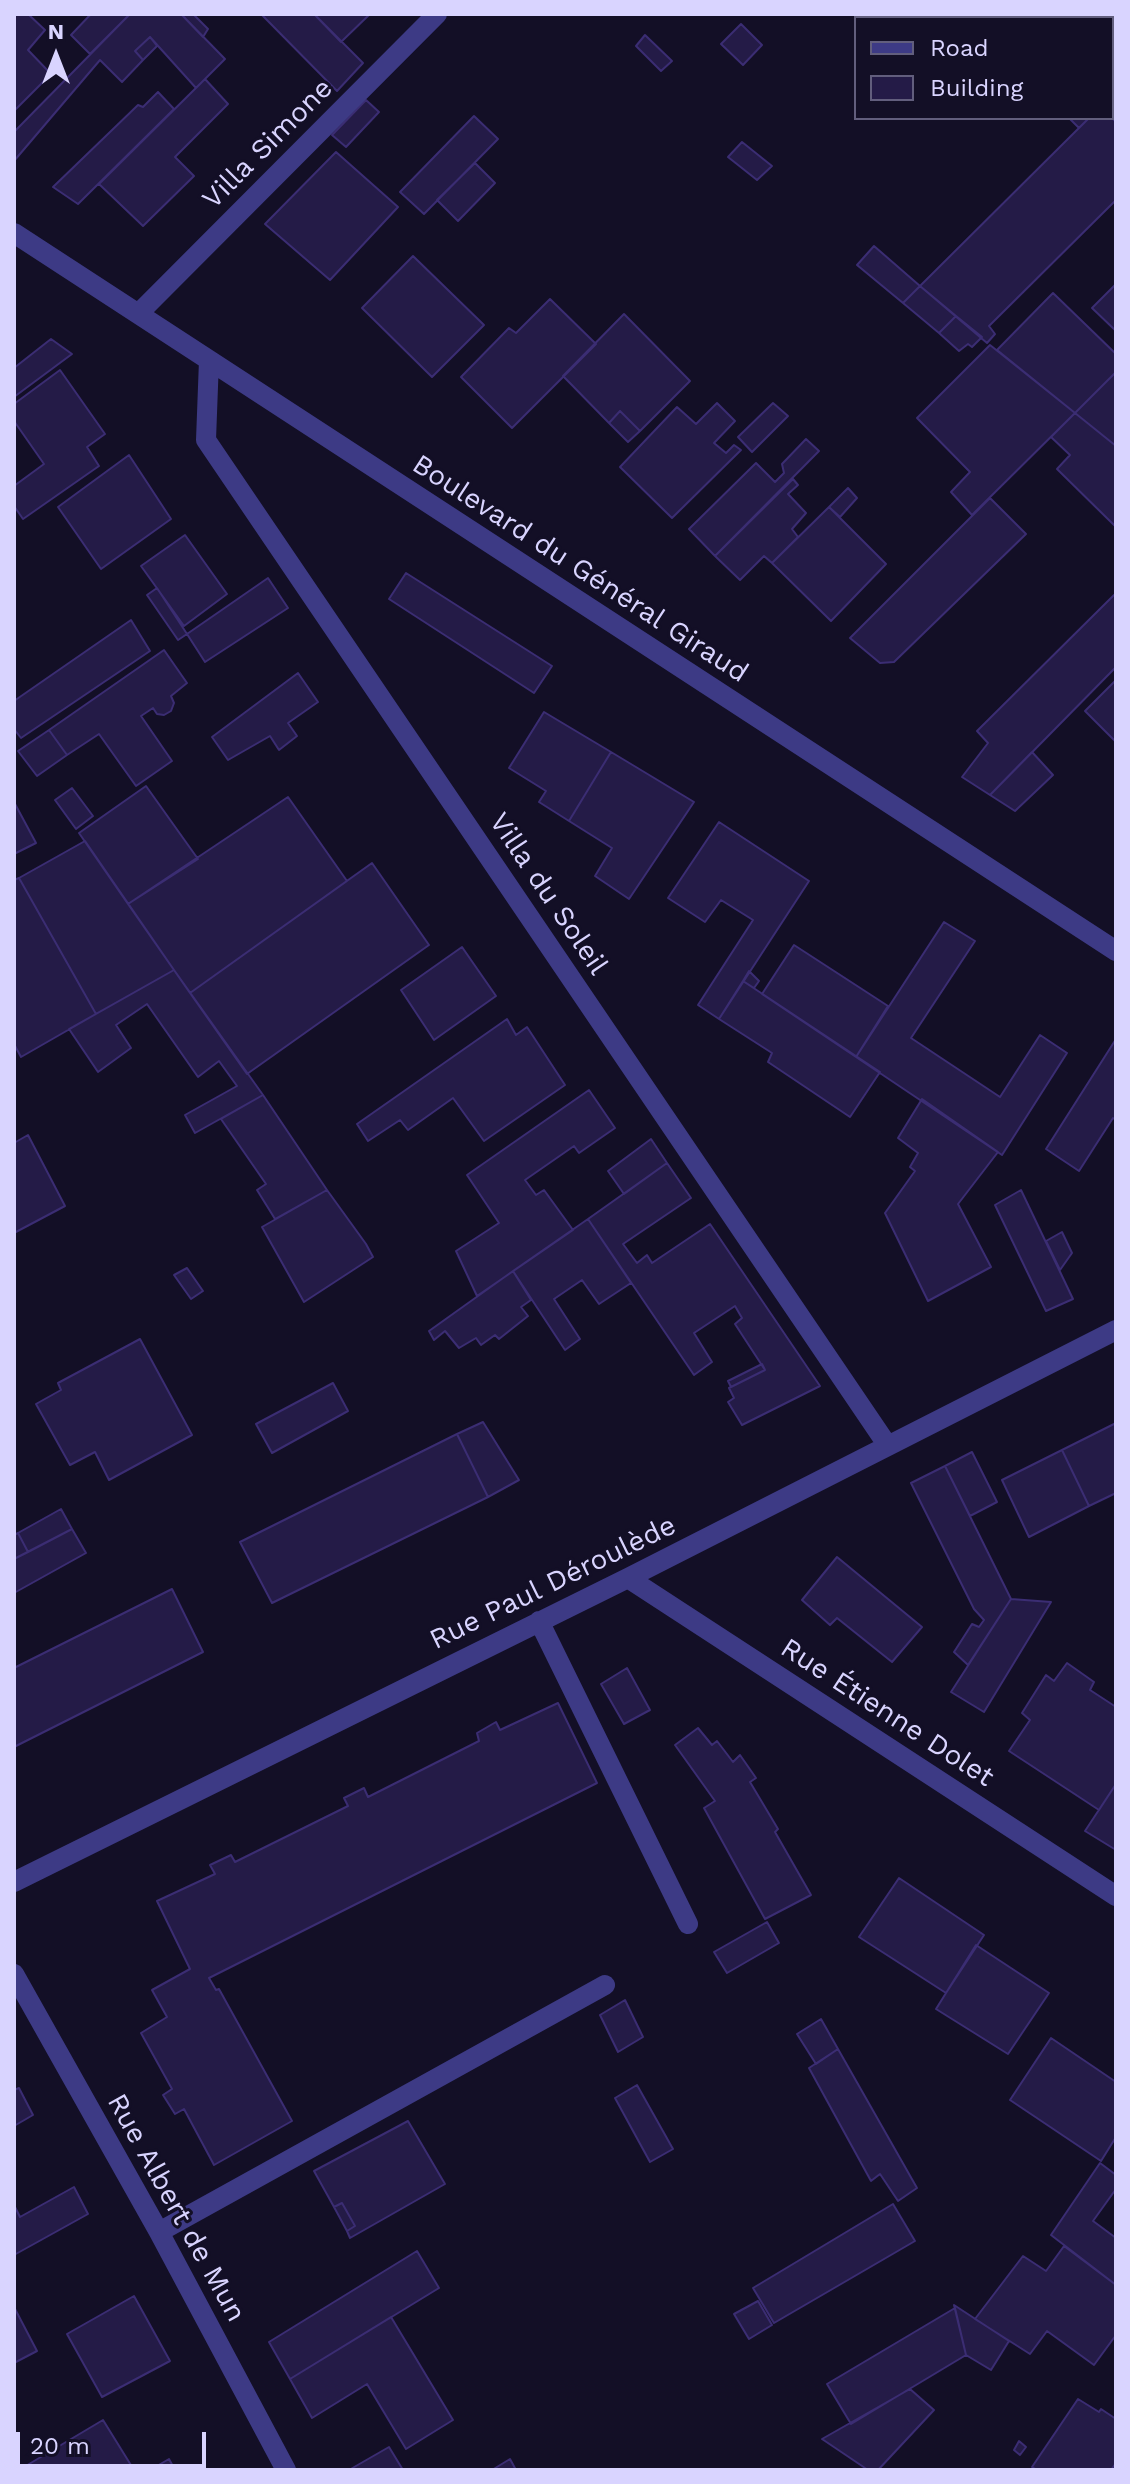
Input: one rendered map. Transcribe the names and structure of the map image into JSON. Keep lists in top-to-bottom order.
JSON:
{
  "streets": {
    "street": [
      "Villa Simone",
      "Boulevard du Général Giraud",
      "Villa du Soleil",
      "Rue Paul Déroulède",
      "Rue Étienne Dolet",
      "Rue Albert de Mun"
    ]
  },
  "crossings": [
    ["Villa Simone", "Boulevard du Général Giraud"],
    ["Boulevard du Général Giraud", "Villa du Soleil"],
    ["Villa du Soleil", "Rue Paul Déroulède"],
    ["Rue Paul Déroulède", "Rue Étienne Dolet"]
  ],
  "legend": ["Road", "Building"],
  "scale_bar": "20 m",
  "north": "top"
}
